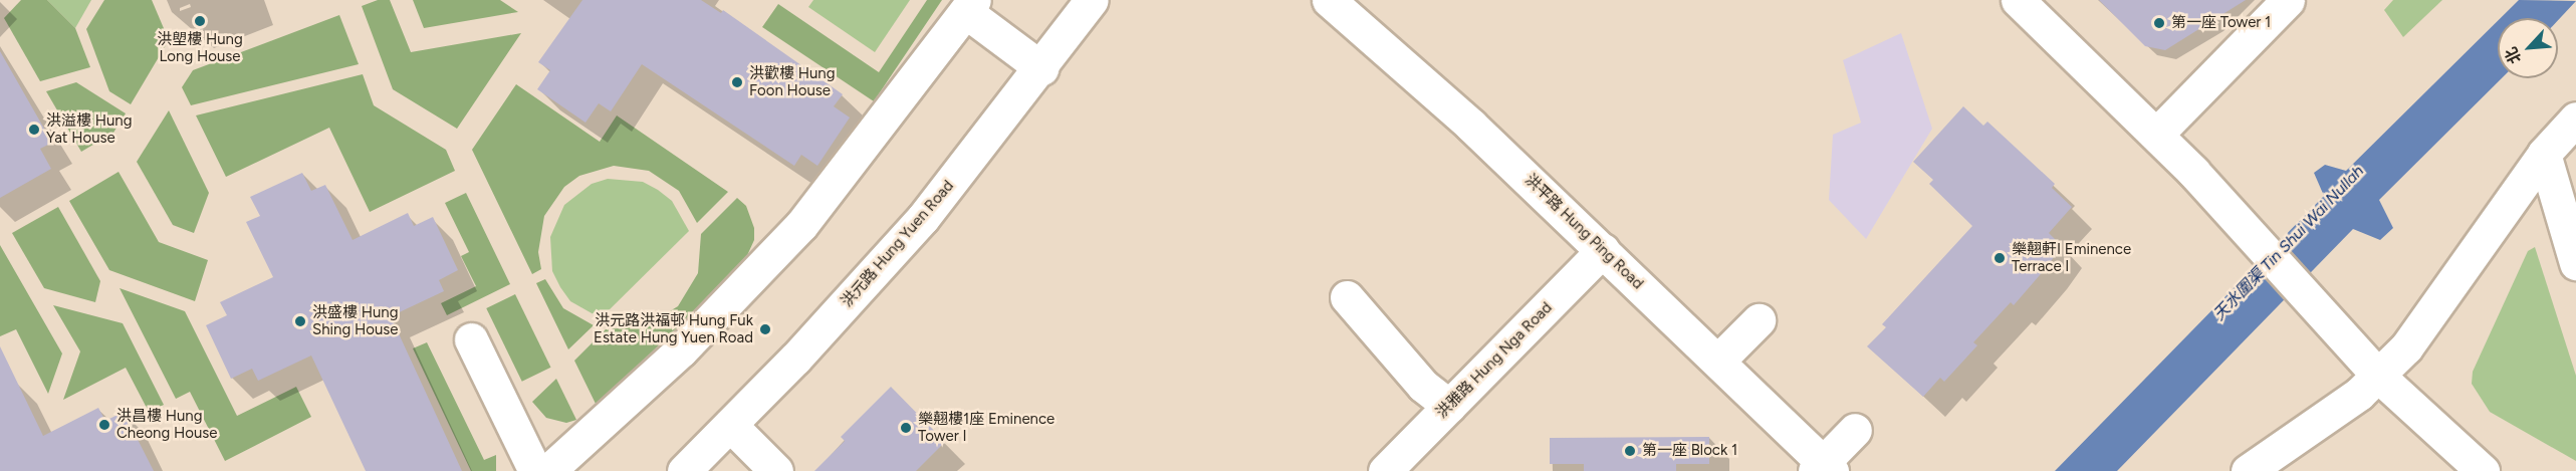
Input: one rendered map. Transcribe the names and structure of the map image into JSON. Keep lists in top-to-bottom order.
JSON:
{
  "streets": {
    "street": ["洪平路 Hung Ping Road", "洪元路 Hung Yuen Road", "洪雅路 Hung Nga Road"]
  },
  "crossings": [
    ["洪平路 Hung Ping Road", "洪雅路 Hung Nga Road"]
  ],
  "water": ["天水圍渠 Tin Shui Wai Nullah"],
  "places": [
    "洪塱樓 Hung Long House",
    "第一座 Tower 1",
    "洪歡樓 Hung Foon House",
    "洪溢樓 Hung Yat House",
    "樂翹軒I Eminence Terrace I",
    "洪盛樓 Hung Shing House",
    "洪元路洪福邨 Hung Fuk Estate Hung Yuen Road",
    "洪昌樓 Hung Cheong House",
    "樂翹樓1座 Eminence Tower I",
    "第一座 Block 1"
  ],
  "north": "bottom left"
}
